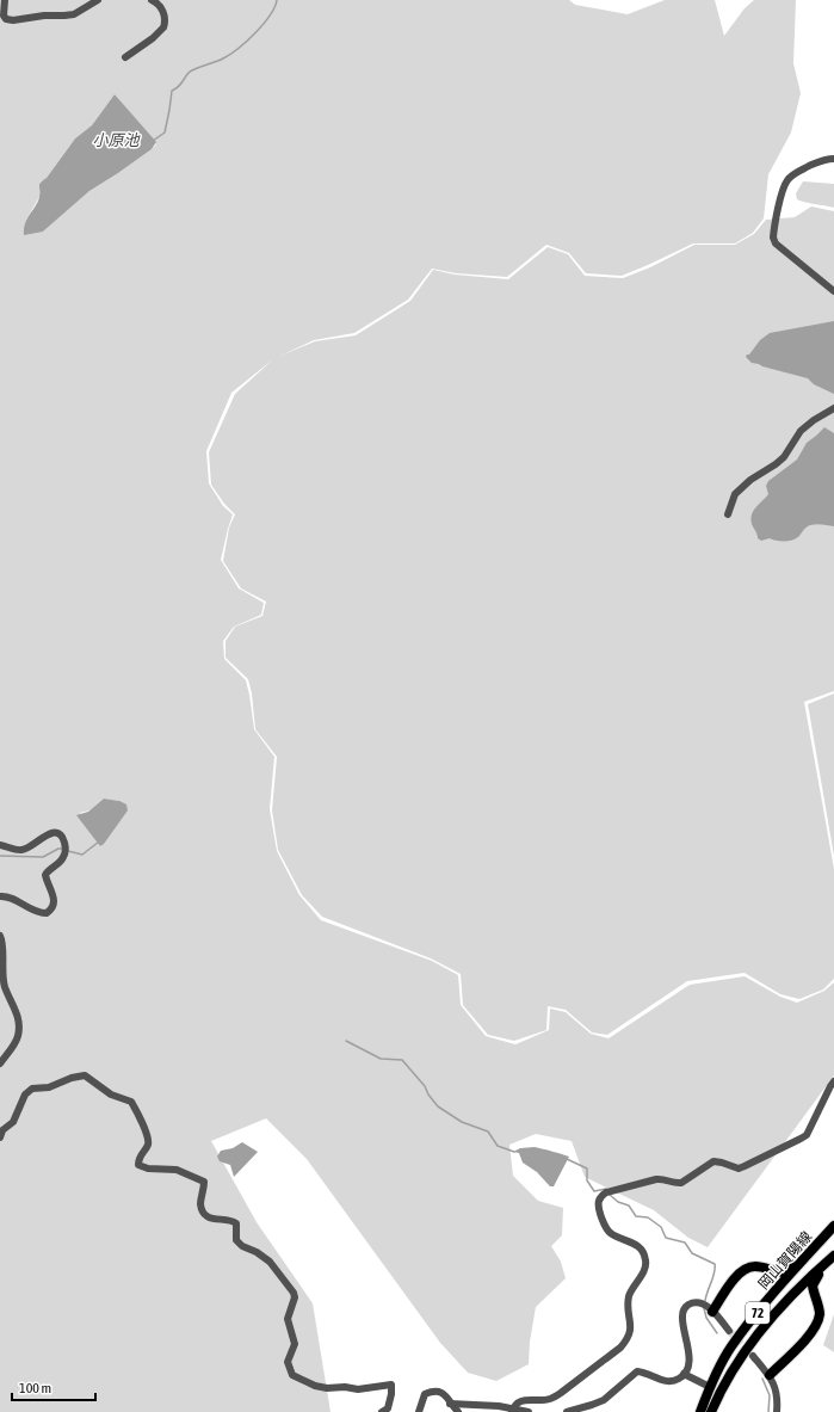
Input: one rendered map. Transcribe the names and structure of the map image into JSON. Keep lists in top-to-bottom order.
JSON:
{
  "streets": {
    "main road": ["岡山賀陽線", "72"]
  },
  "water": ["小原池"],
  "scale_bar": "100 m"
}
